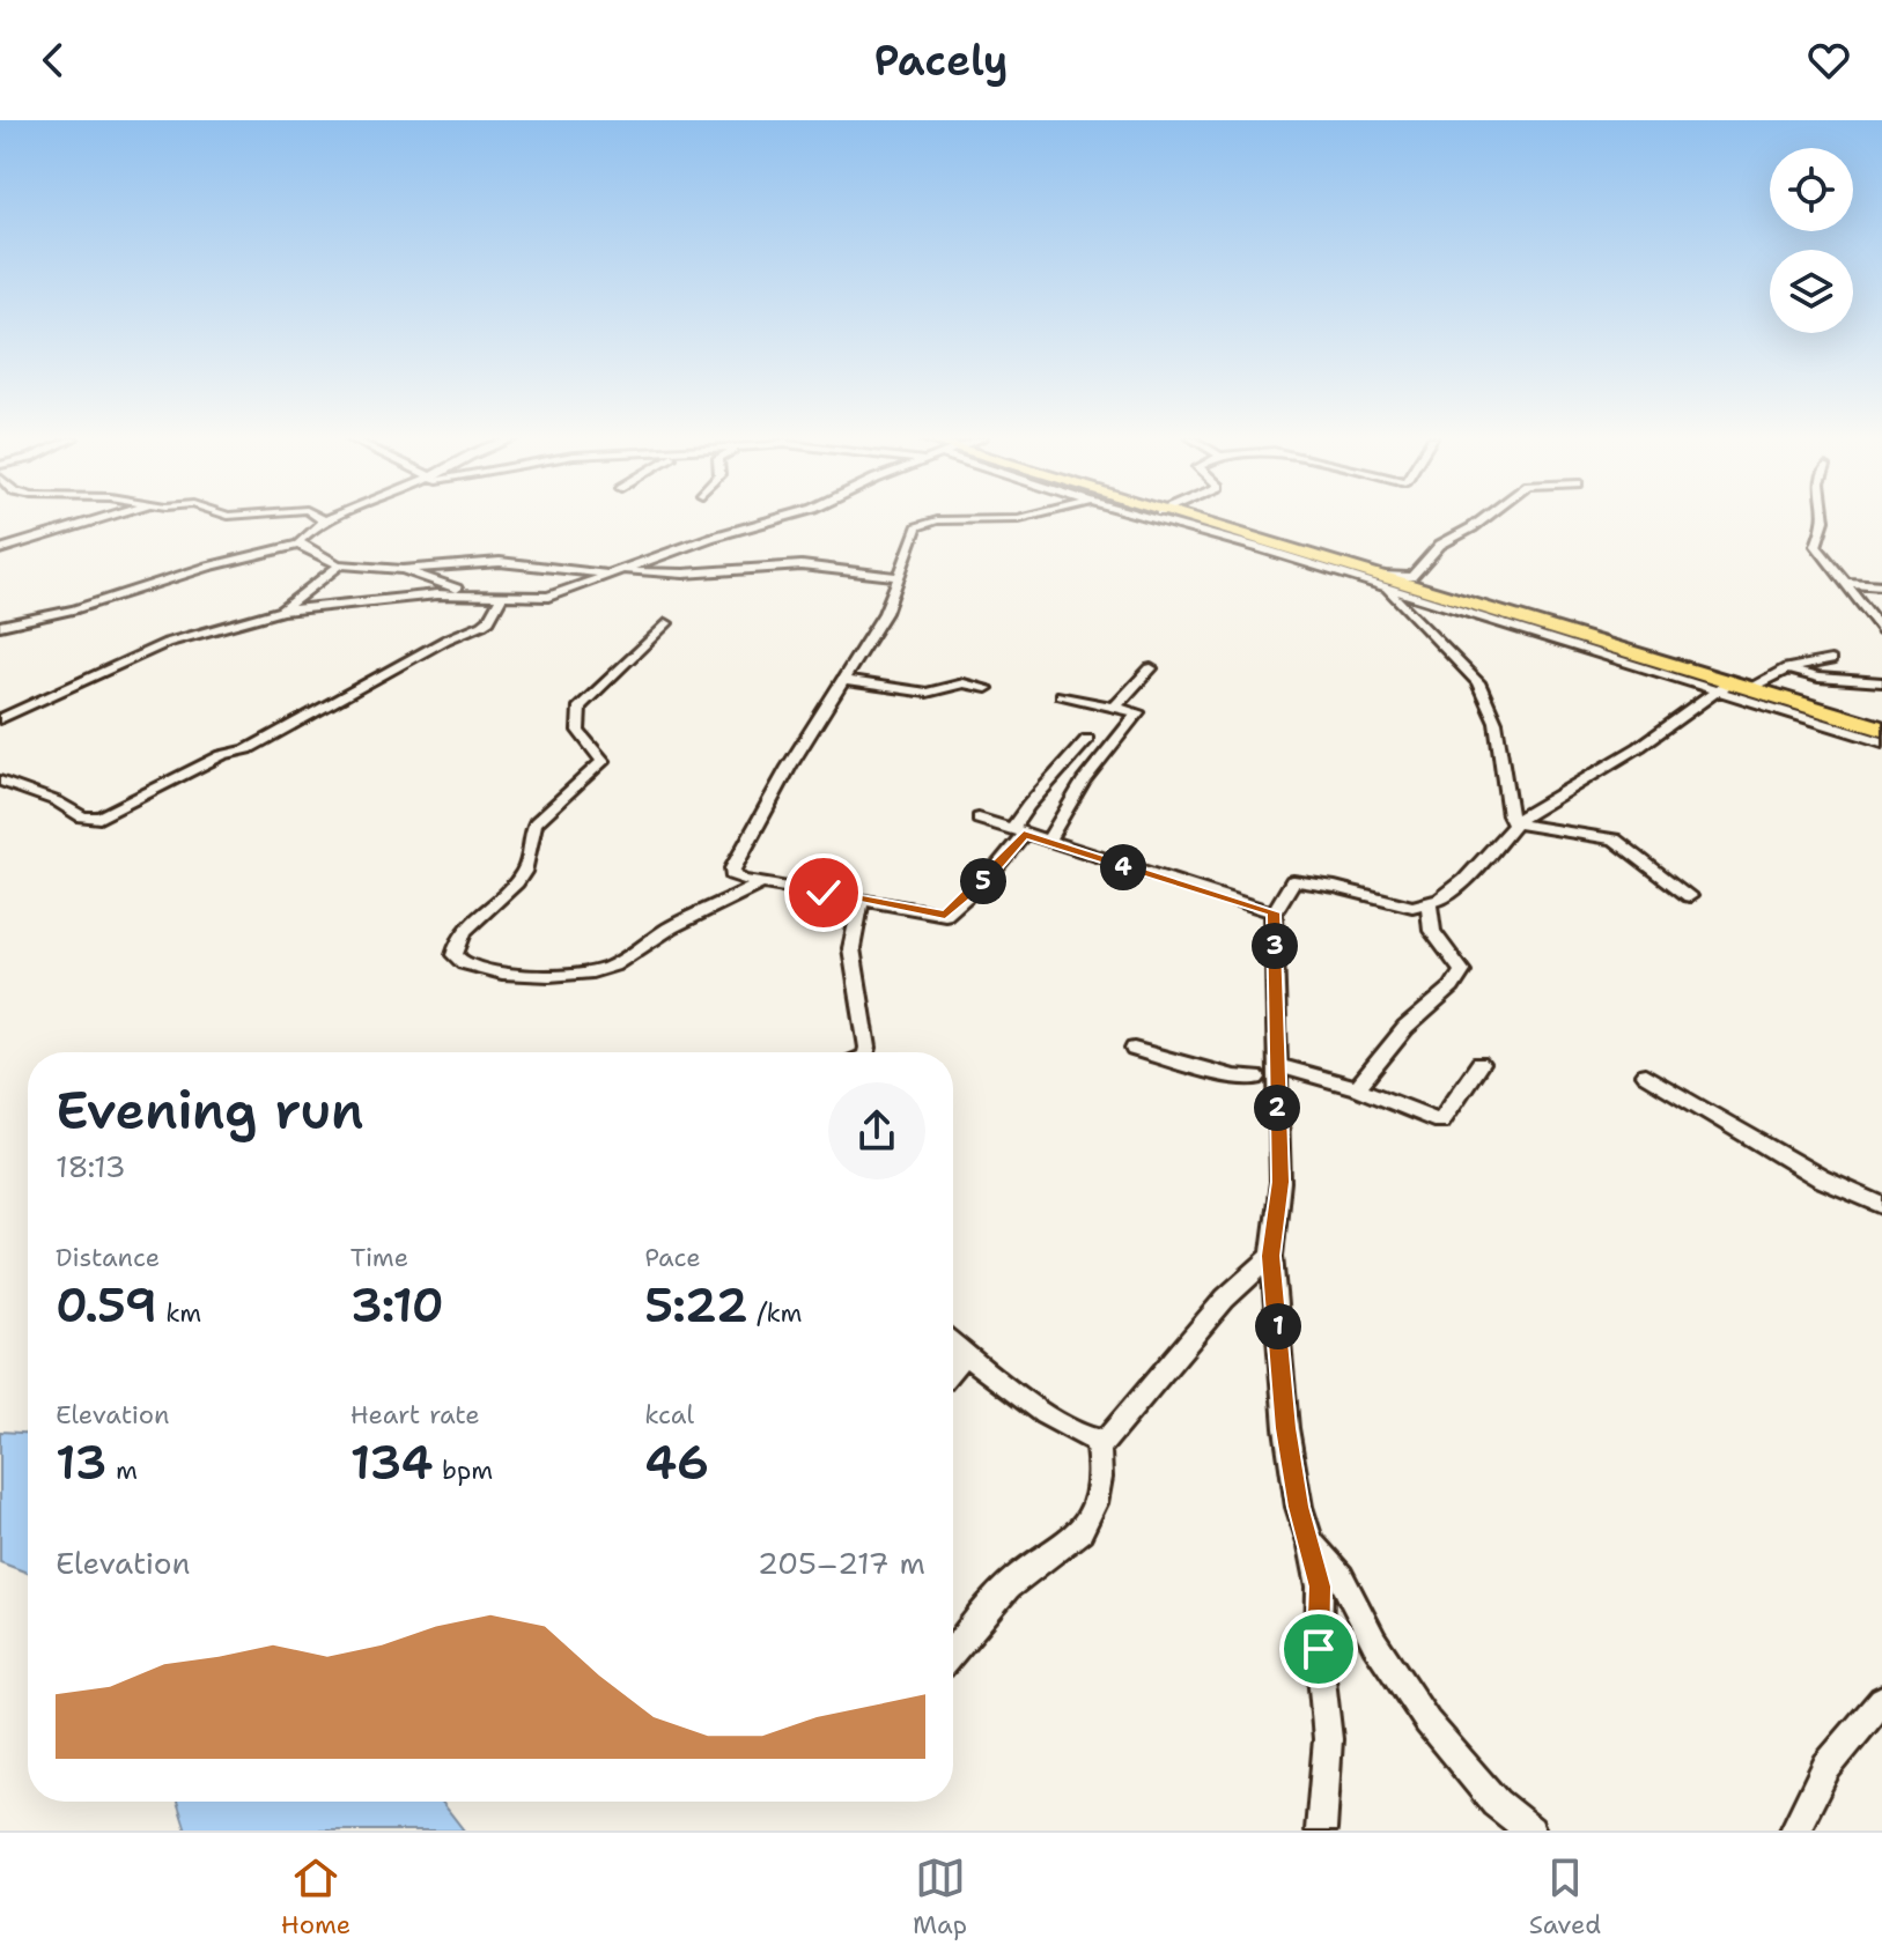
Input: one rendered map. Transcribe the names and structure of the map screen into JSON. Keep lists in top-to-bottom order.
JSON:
{
  "page": {
    "header": "Pacely",
    "pins": [
      "4",
      "5",
      "3",
      "2",
      "1"
    ],
    "heading": ["Evening run", "18:13"],
    "stats": [
      ["Distance", "0.59 km"],
      ["Time", "3:10"],
      ["Pace", "5:22 /km"],
      ["Elevation", "13 m"],
      ["Heart rate", "134 bpm"],
      ["kcal", "46"]
    ],
    "chart": ["Elevation", "205–217 m"],
    "tabs": ["Home", "Map", "Saved"]
  }
}
